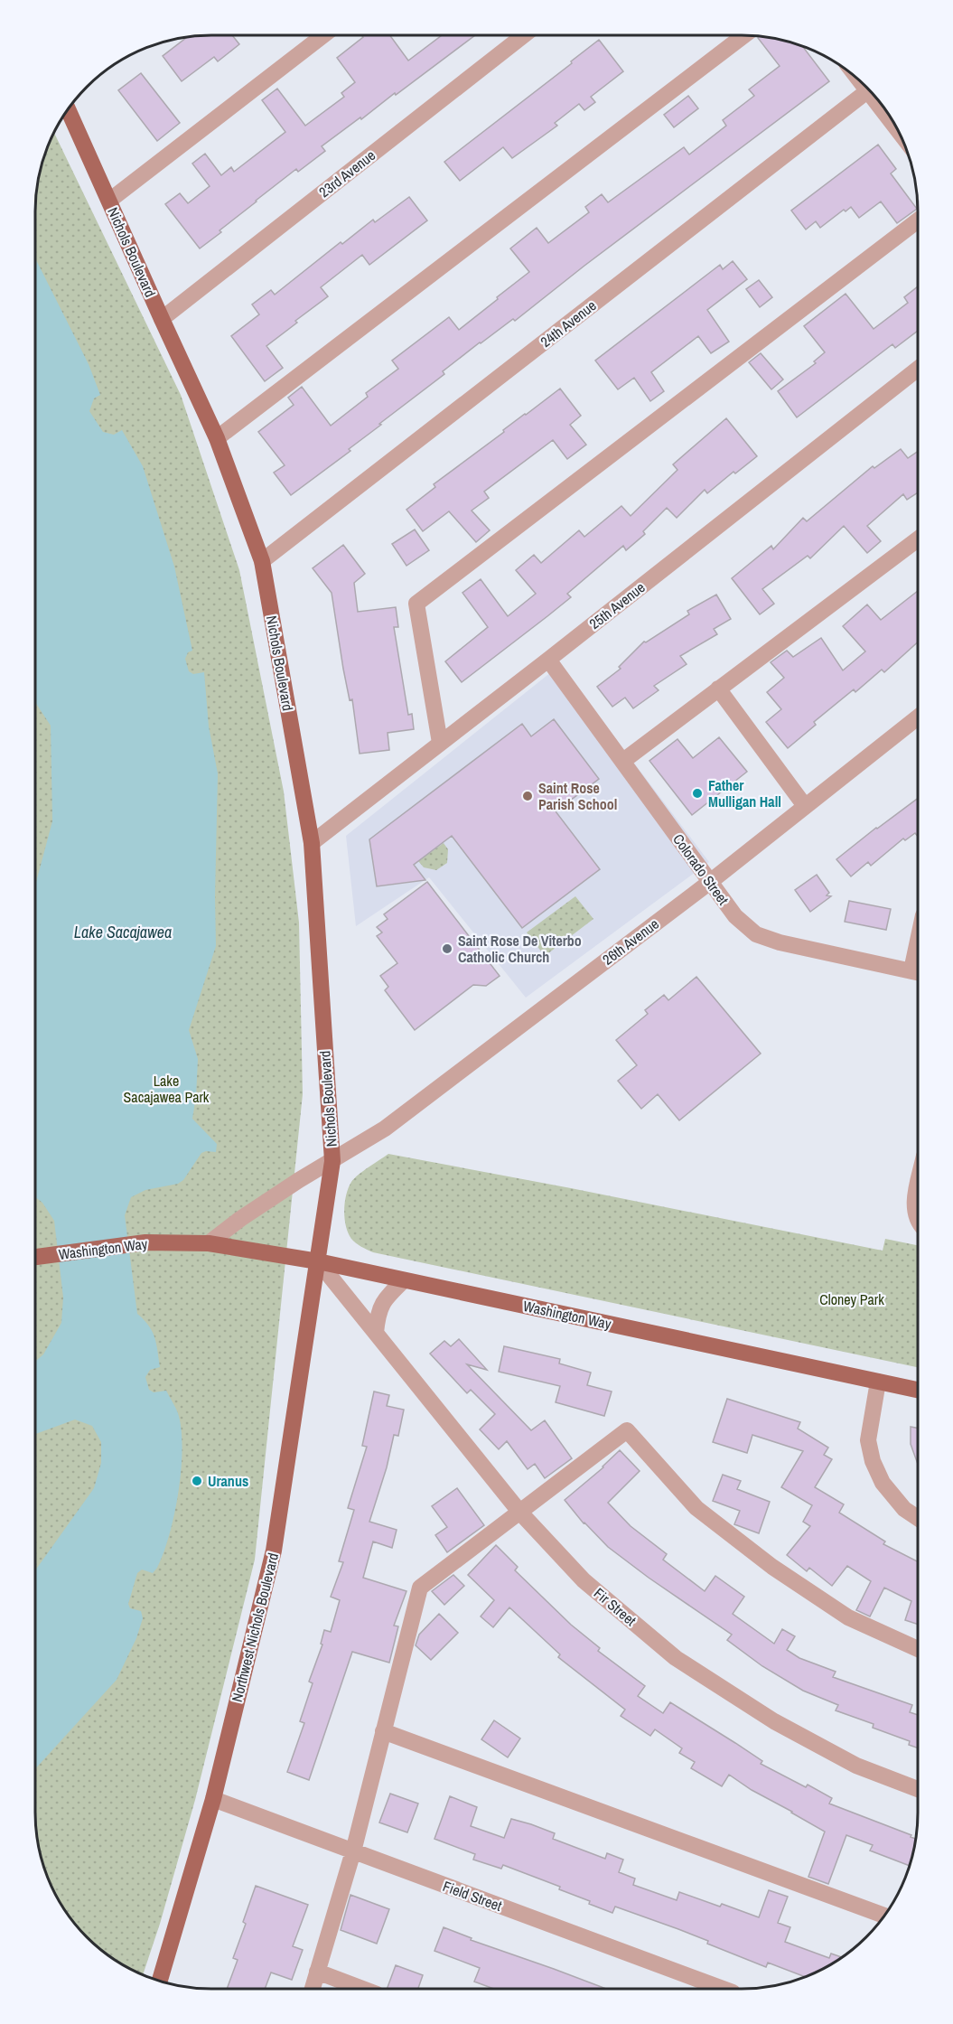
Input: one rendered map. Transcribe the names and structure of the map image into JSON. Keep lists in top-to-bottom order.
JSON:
{
  "streets": {
    "main road": ["Nichols Boulevard", "Washington Way", "Northwest Nichols Boulevard"],
    "street": [
      "23rd Avenue",
      "24th Avenue",
      "25th Avenue",
      "Colorado Street",
      "26th Avenue",
      "Fir Street",
      "Field Street"
    ]
  },
  "crossings": [
    ["23rd Avenue", "Nichols Boulevard"],
    ["Nichols Boulevard", "24th Avenue"],
    ["Nichols Boulevard", "25th Avenue"],
    ["Nichols Boulevard", "26th Avenue"],
    ["Nichols Boulevard", "Washington Way"],
    ["Nichols Boulevard", "Fir Street"],
    ["Nichols Boulevard", "Northwest Nichols Boulevard"],
    ["25th Avenue", "Colorado Street"],
    ["Colorado Street", "26th Avenue"],
    ["Washington Way", "Fir Street"],
    ["Washington Way", "Northwest Nichols Boulevard"],
    ["Fir Street", "Northwest Nichols Boulevard"],
    ["Northwest Nichols Boulevard", "Field Street"]
  ],
  "water": ["Lake Sacajawea"],
  "parks": ["Lake Sacajawea Park", "Cloney Park"],
  "places": [
    "Father Mulligan Hall",
    "Saint Rose Parish School",
    "Saint Rose De Viterbo Catholic Church",
    "Uranus"
  ]
}
